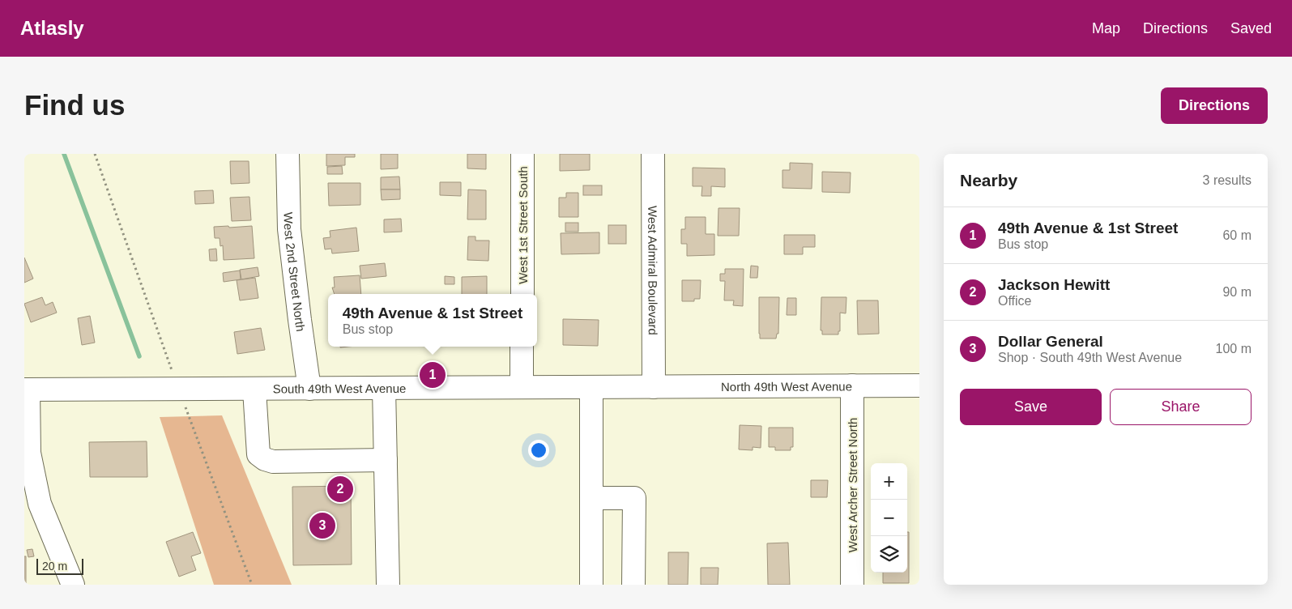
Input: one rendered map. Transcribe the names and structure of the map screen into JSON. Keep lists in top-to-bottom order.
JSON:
{
  "streets": {
    "street": [
      "West 1st Street South",
      "West Admiral Boulevard",
      "West 2nd Street North",
      "North 49th West Avenue",
      "South 49th West Avenue",
      "West Archer Street North"
    ]
  },
  "crossings": [
    ["West Admiral Boulevard", "North 49th West Avenue"],
    ["West Admiral Boulevard", "South 49th West Avenue"],
    ["West 2nd Street North", "South 49th West Avenue"],
    ["North 49th West Avenue", "South 49th West Avenue"],
    ["North 49th West Avenue", "West Archer Street North"]
  ],
  "scale_bar": "20 m",
  "page": {
    "header": "Atlasly",
    "nav": ["Map", "Directions", "Saved"],
    "buttons": [
      "Directions",
      ["Save", "Share"]
    ],
    "title": "Find us",
    "heading": ["Nearby", "3 results"],
    "list": [
      {
        "mark": "1",
        "name": "49th Avenue & 1st Street",
        "note": "Bus stop",
        "value": "60 m"
      },
      {
        "mark": "2",
        "name": "Jackson Hewitt",
        "note": "Office",
        "value": "90 m"
      },
      {
        "mark": "3",
        "name": "Dollar General",
        "note": "Shop · South 49th West Avenue",
        "value": "100 m"
      }
    ],
    "popup": ["49th Avenue & 1st Street", "Bus stop"],
    "pins": ["1", "2", "3"],
    "map_buttons": ["+", "−"],
    "scale": "20 m"
  }
}
